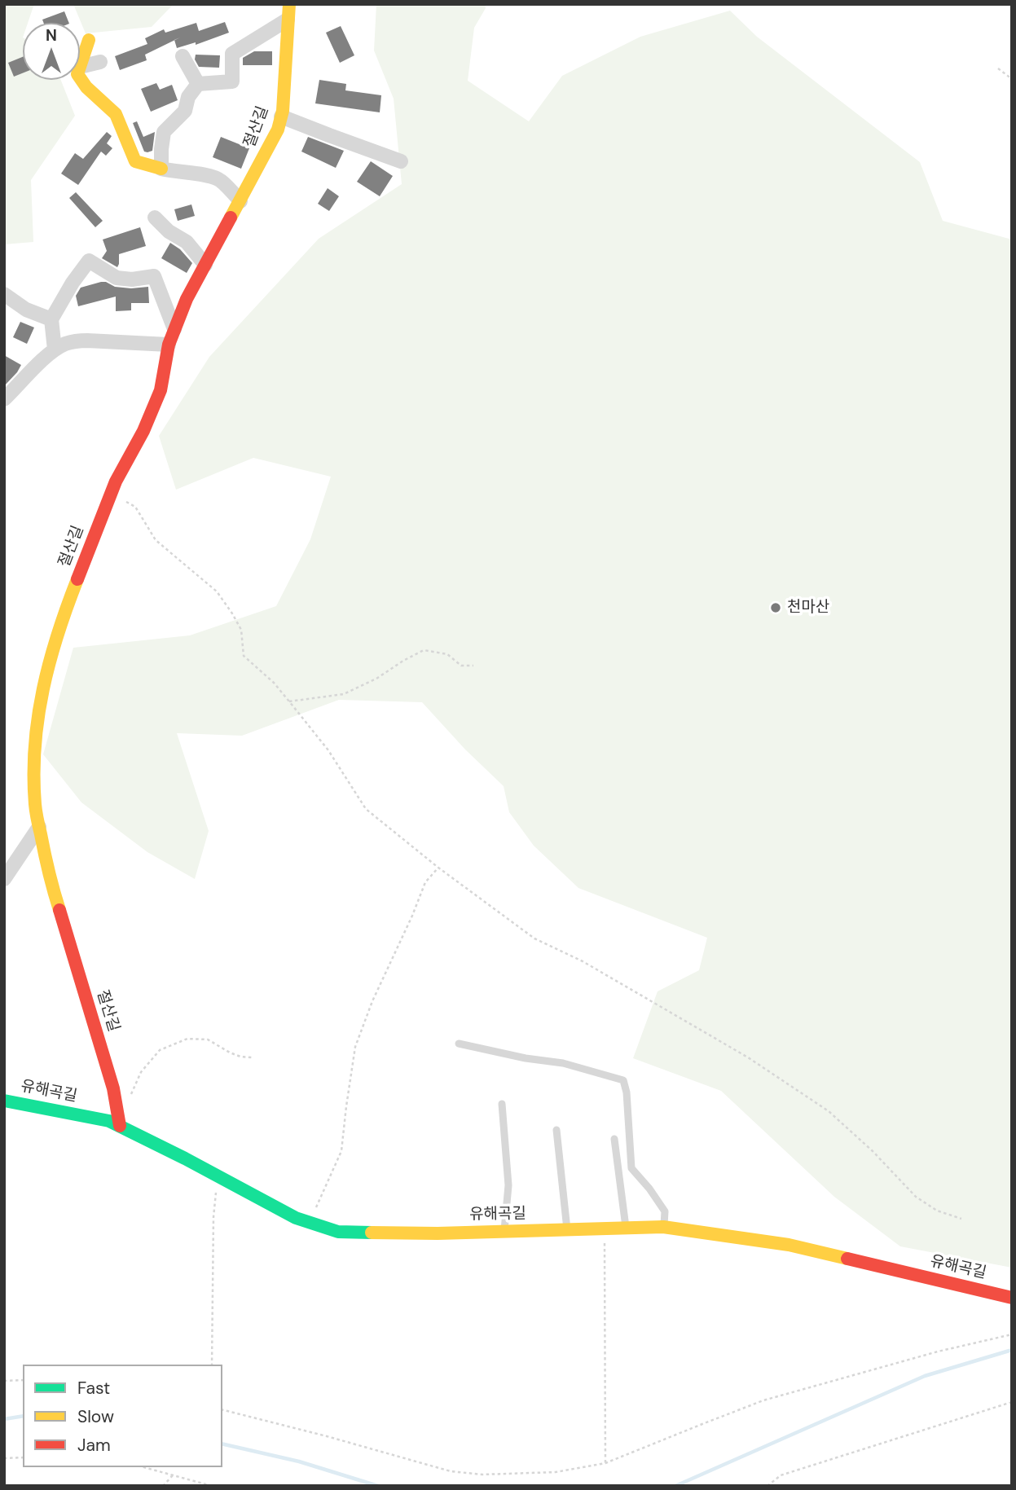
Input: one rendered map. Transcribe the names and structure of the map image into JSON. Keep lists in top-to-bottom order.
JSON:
{
  "streets": {
    "street": ["절산길", "유해곡길"]
  },
  "crossings": [
    ["절산길", "유해곡길"]
  ],
  "places": ["천마산"],
  "legend": ["Fast", "Slow", "Jam"],
  "north": "top"
}
